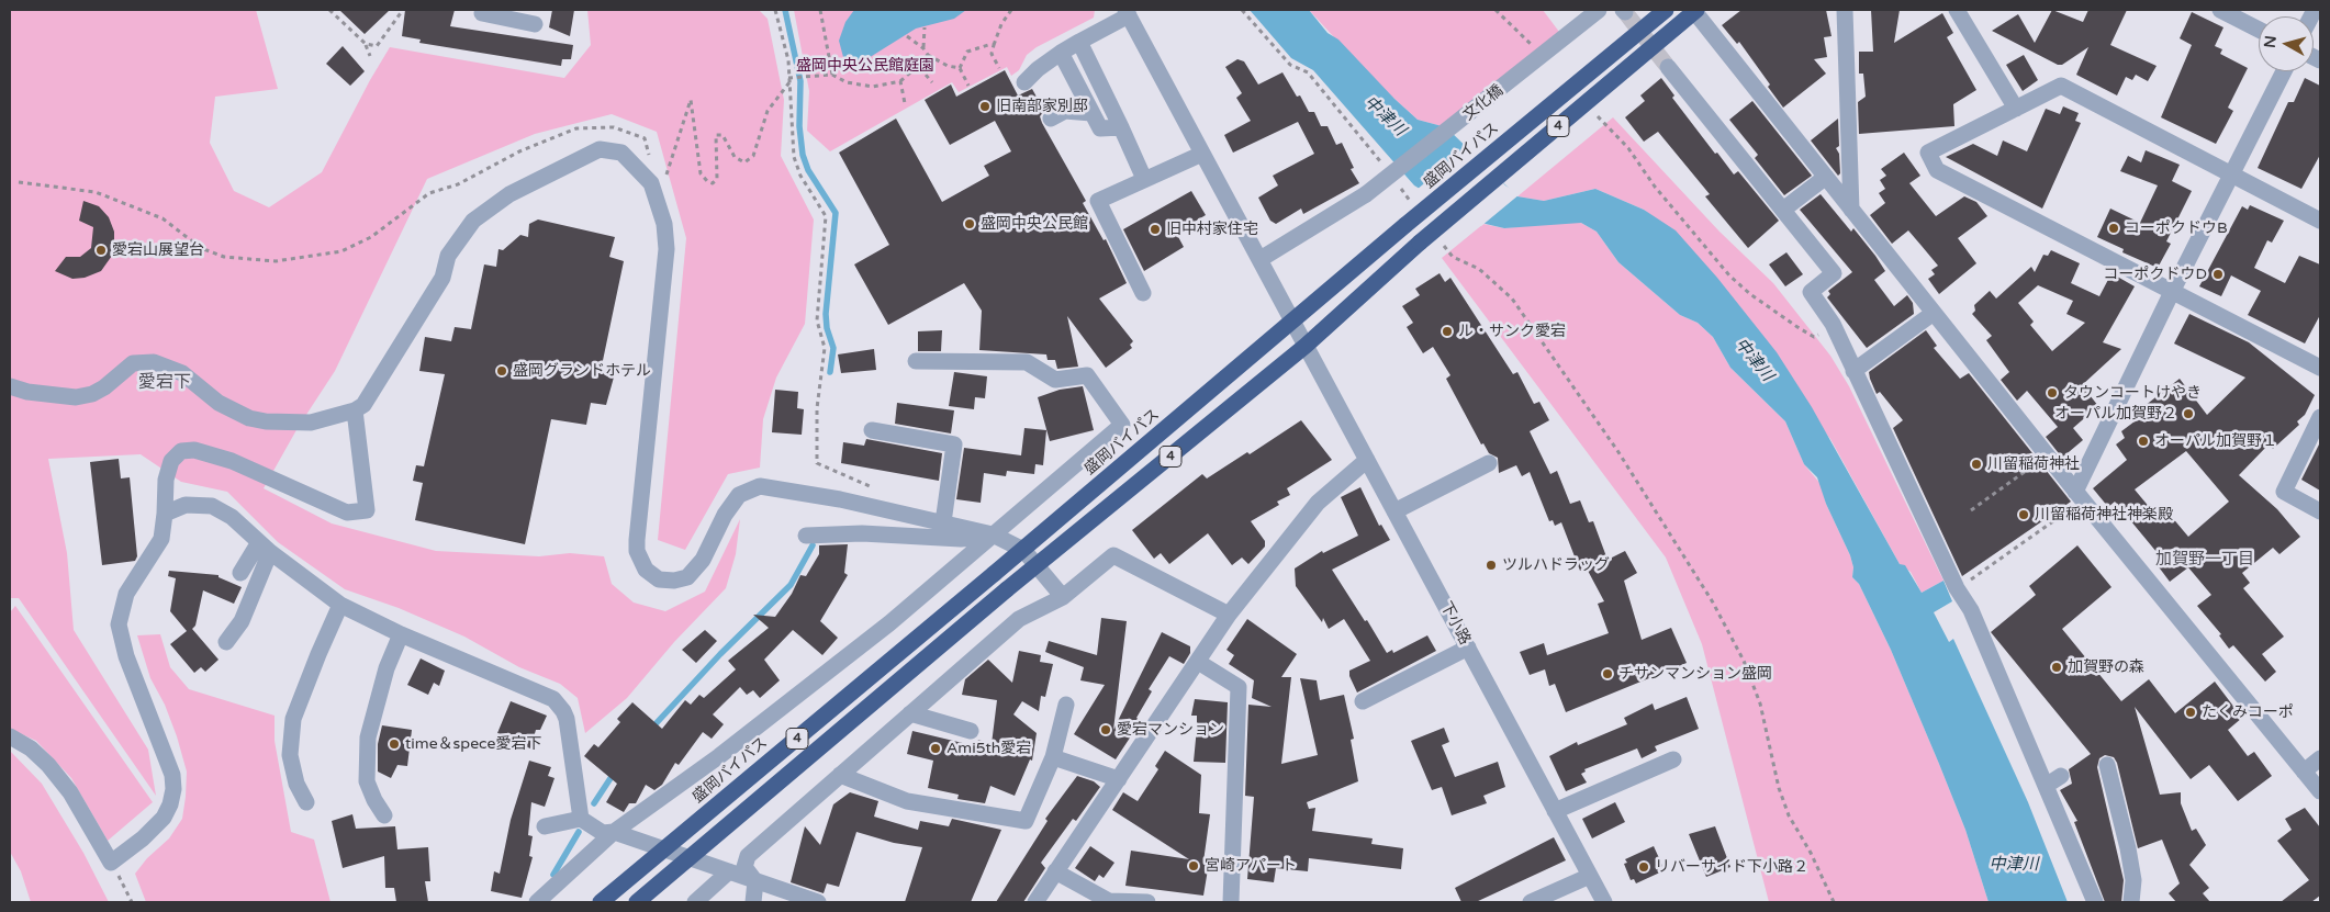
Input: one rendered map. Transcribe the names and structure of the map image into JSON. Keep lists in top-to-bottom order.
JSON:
{
  "streets": {
    "highway": ["4", "盛岡バイパス"],
    "street": ["文化橋", "下小路"]
  },
  "crossings": [
    ["文化橋", "下小路"],
    ["4", "下小路"],
    ["盛岡バイパス", "下小路"]
  ],
  "districts": ["愛宕下", "加賀野一丁目"],
  "water": ["中津川"],
  "parks": ["盛岡中央公民館庭園"],
  "places": [
    "旧南部家別邸",
    "盛岡中央公民館",
    "コーポクドウB",
    "旧中村家住宅",
    "愛宕山展望台",
    "コーポクドウD",
    "ル・サンク愛宕",
    "盛岡グランドホテル",
    "タウンコートけやき",
    "オーパル加賀野２",
    "オーパル加賀野１",
    "川留稲荷神社",
    "川留稲荷神社神楽殿",
    "ツルハドラッグ",
    "加賀野の森",
    "チサンマンション盛岡",
    "たくみコーポ",
    "愛宕マンション",
    "time＆spece愛宕下",
    "Ami5th愛宕",
    "宮崎アパート",
    "リバーサイド下小路２"
  ],
  "north": "left"
}
